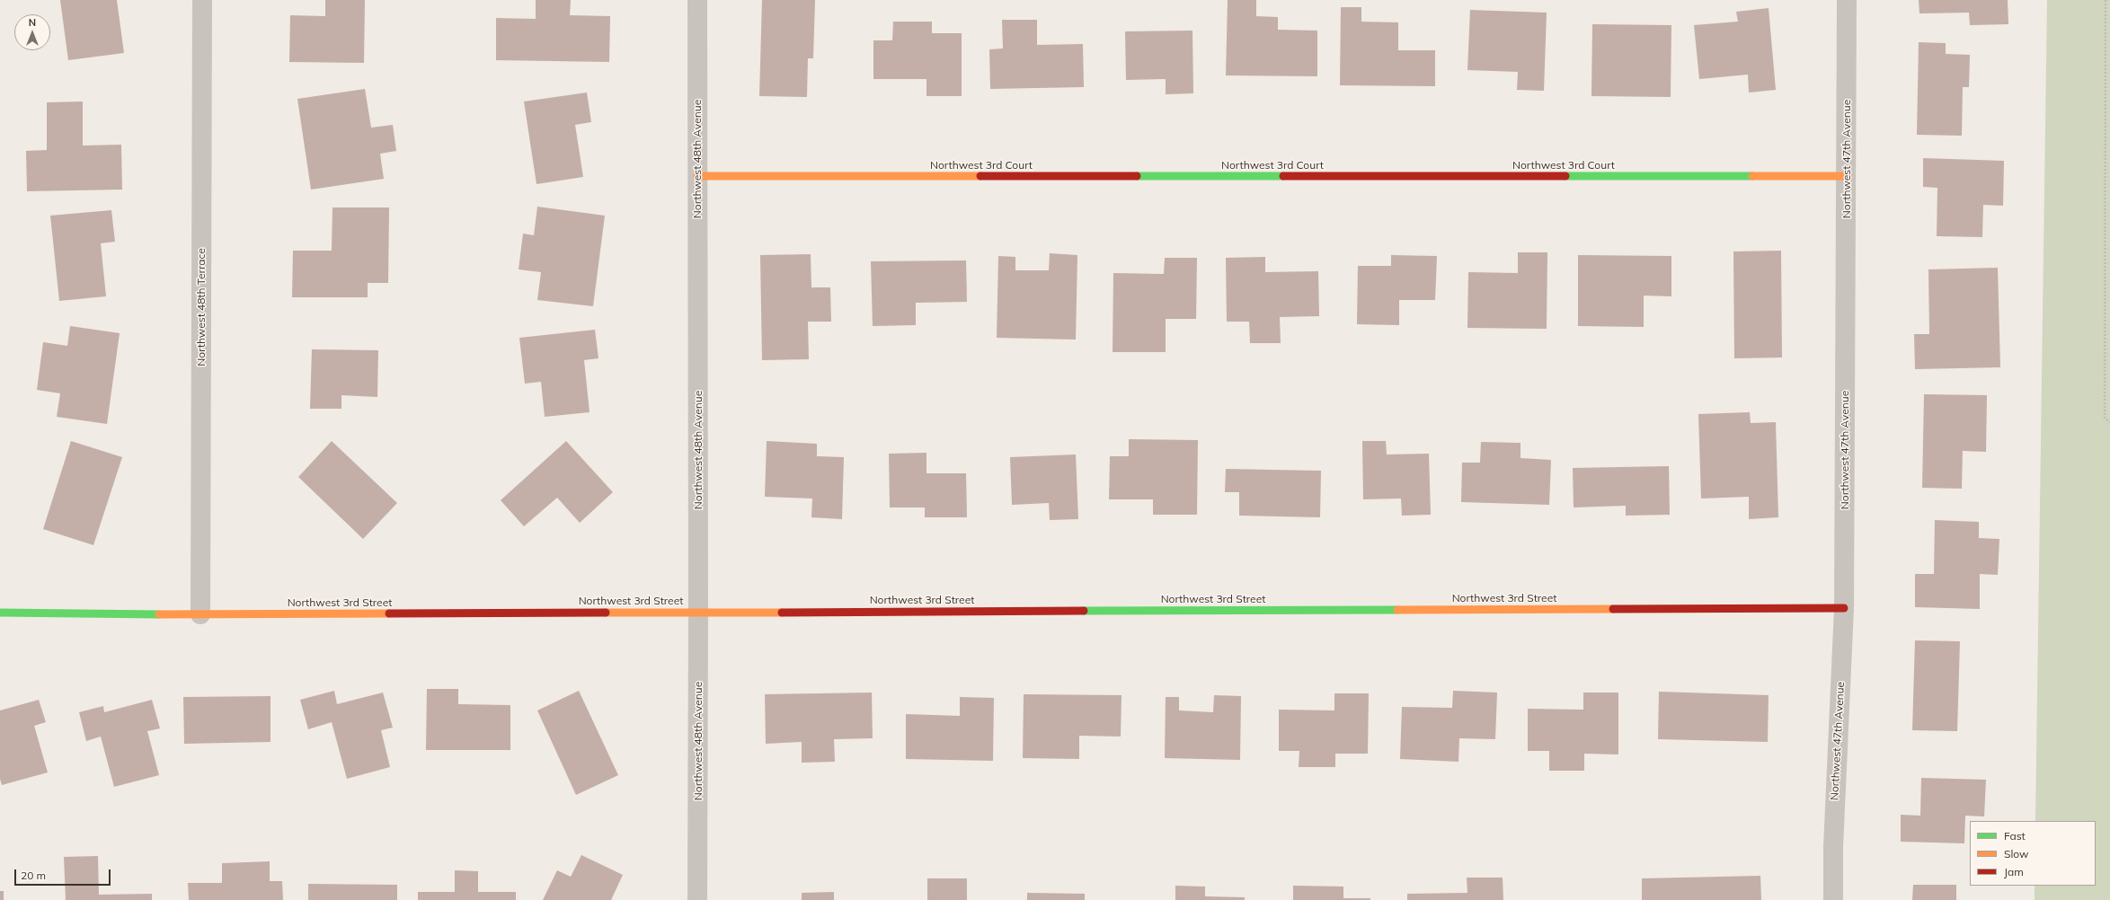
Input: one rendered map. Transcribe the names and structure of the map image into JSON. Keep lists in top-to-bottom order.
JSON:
{
  "streets": {
    "street": [
      "Northwest 48th Avenue",
      "Northwest 47th Avenue",
      "Northwest 3rd Court",
      "Northwest 48th Terrace",
      "Northwest 3rd Street"
    ]
  },
  "crossings": [
    ["Northwest 48th Avenue", "Northwest 3rd Court"],
    ["Northwest 48th Avenue", "Northwest 3rd Street"],
    ["Northwest 47th Avenue", "Northwest 3rd Court"],
    ["Northwest 47th Avenue", "Northwest 3rd Street"],
    ["Northwest 48th Terrace", "Northwest 3rd Street"]
  ],
  "legend": ["Fast", "Slow", "Jam"],
  "scale_bar": "20 m",
  "north": "top"
}
